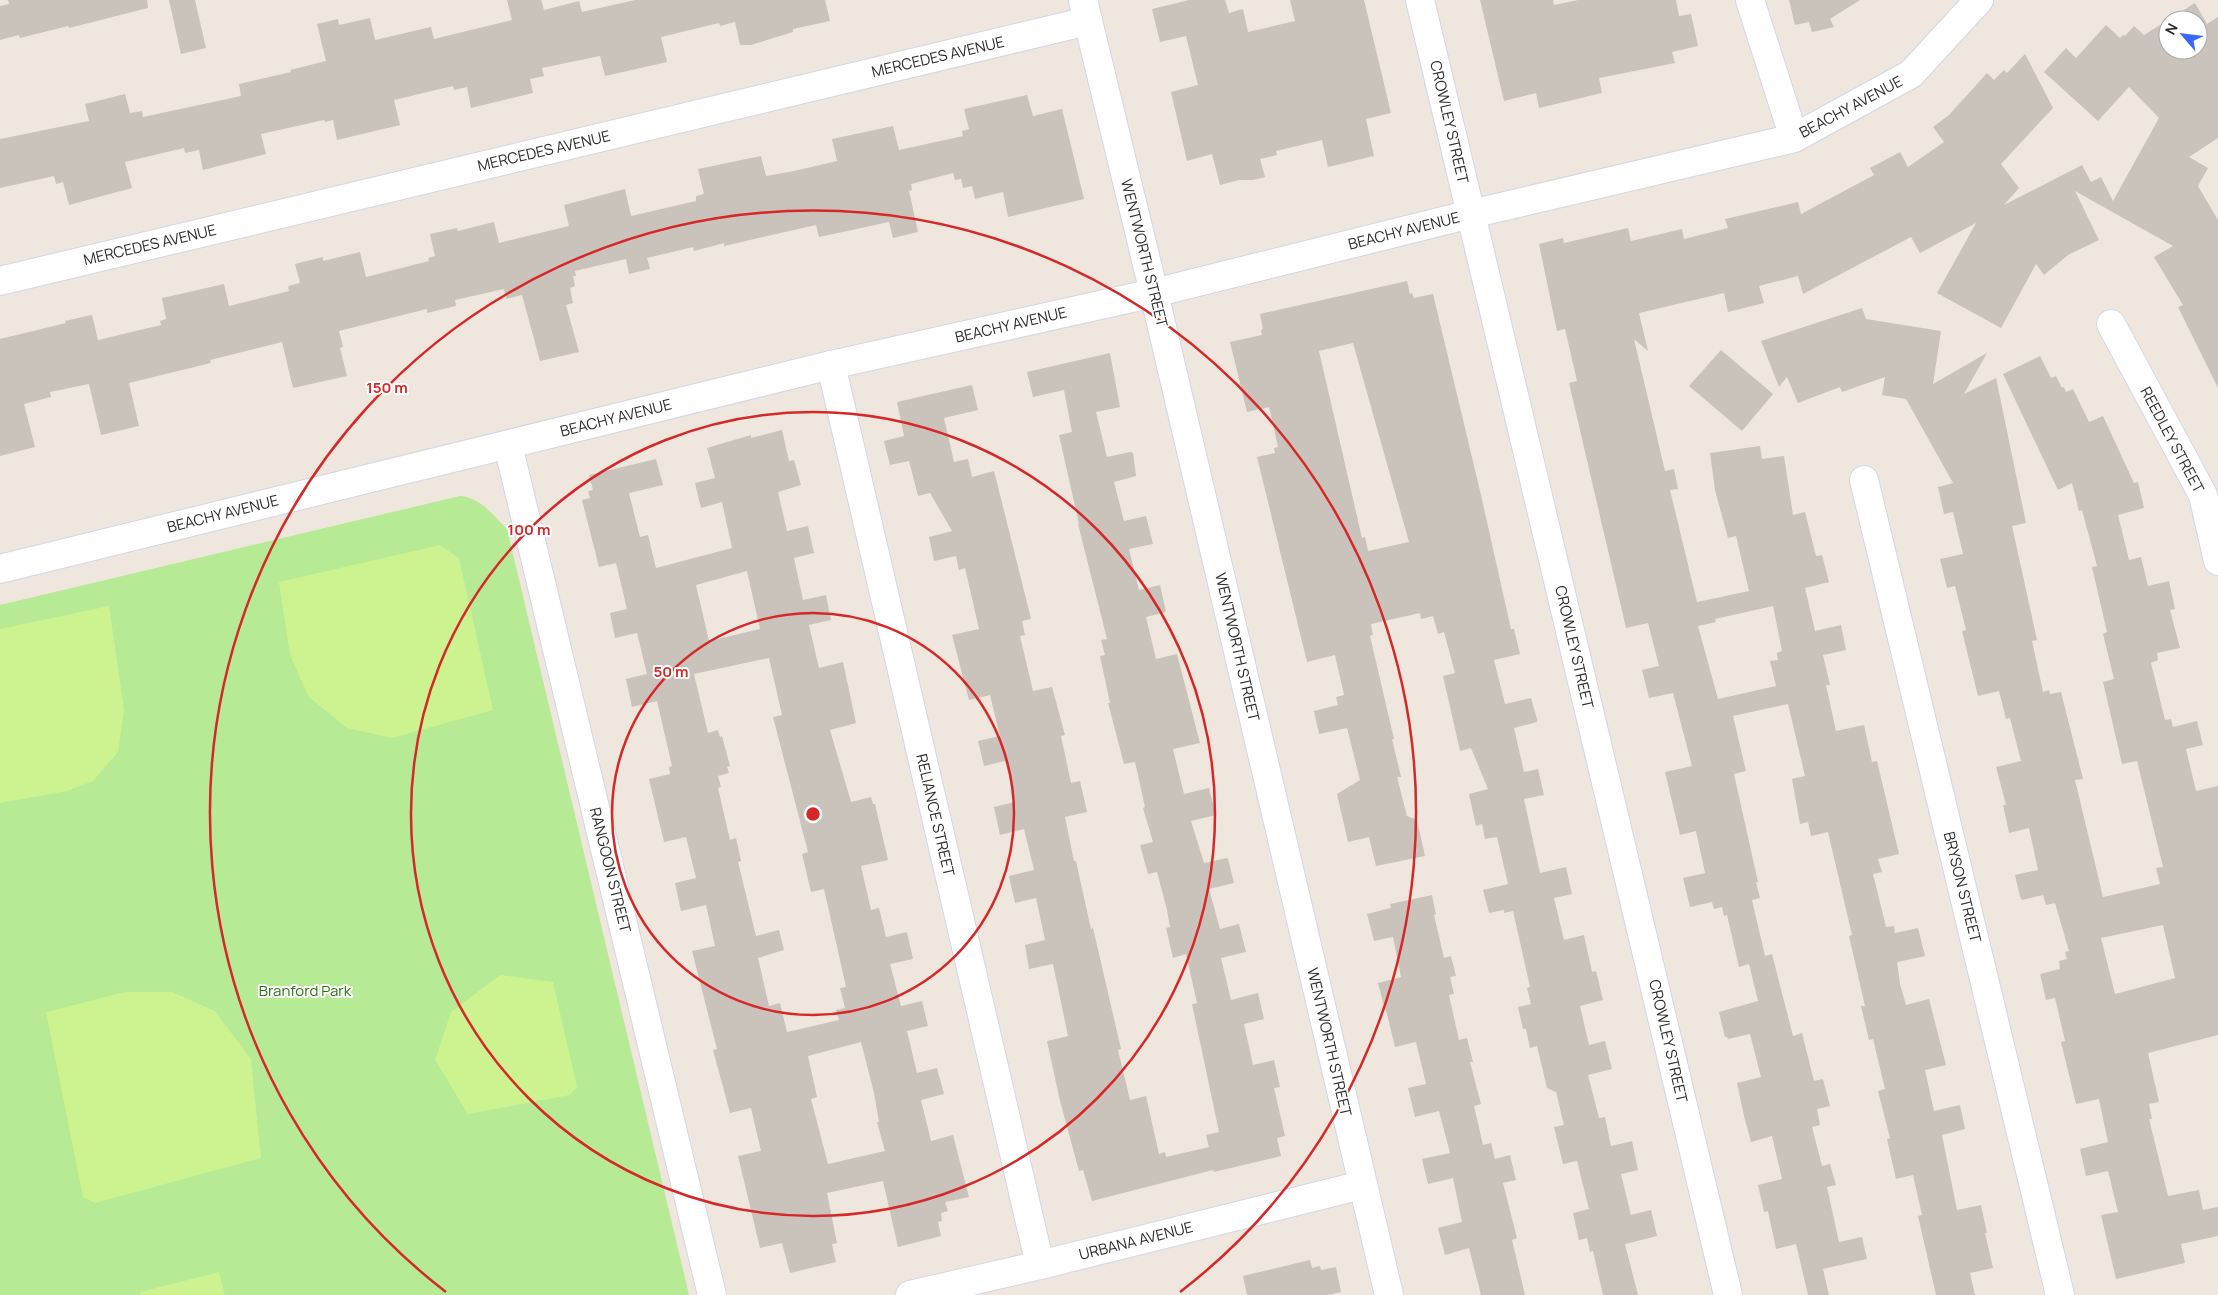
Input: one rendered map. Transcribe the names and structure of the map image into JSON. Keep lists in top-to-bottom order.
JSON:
{
  "streets": {
    "street": [
      "MERCEDES AVENUE",
      "BEACHY AVENUE",
      "CROWLEY STREET",
      "WENTWORTH STREET",
      "REEDLEY STREET",
      "RELIANCE STREET",
      "RANGOON STREET",
      "BRYSON STREET",
      "URBANA AVENUE"
    ]
  },
  "crossings": [
    ["MERCEDES AVENUE", "WENTWORTH STREET"],
    ["BEACHY AVENUE", "CROWLEY STREET"],
    ["BEACHY AVENUE", "WENTWORTH STREET"],
    ["BEACHY AVENUE", "RELIANCE STREET"],
    ["BEACHY AVENUE", "RANGOON STREET"],
    ["WENTWORTH STREET", "URBANA AVENUE"],
    ["RELIANCE STREET", "URBANA AVENUE"]
  ],
  "parks": ["Branford Park"],
  "north": "top left",
  "rings": ["150 m", "100 m", "50 m"]
}
